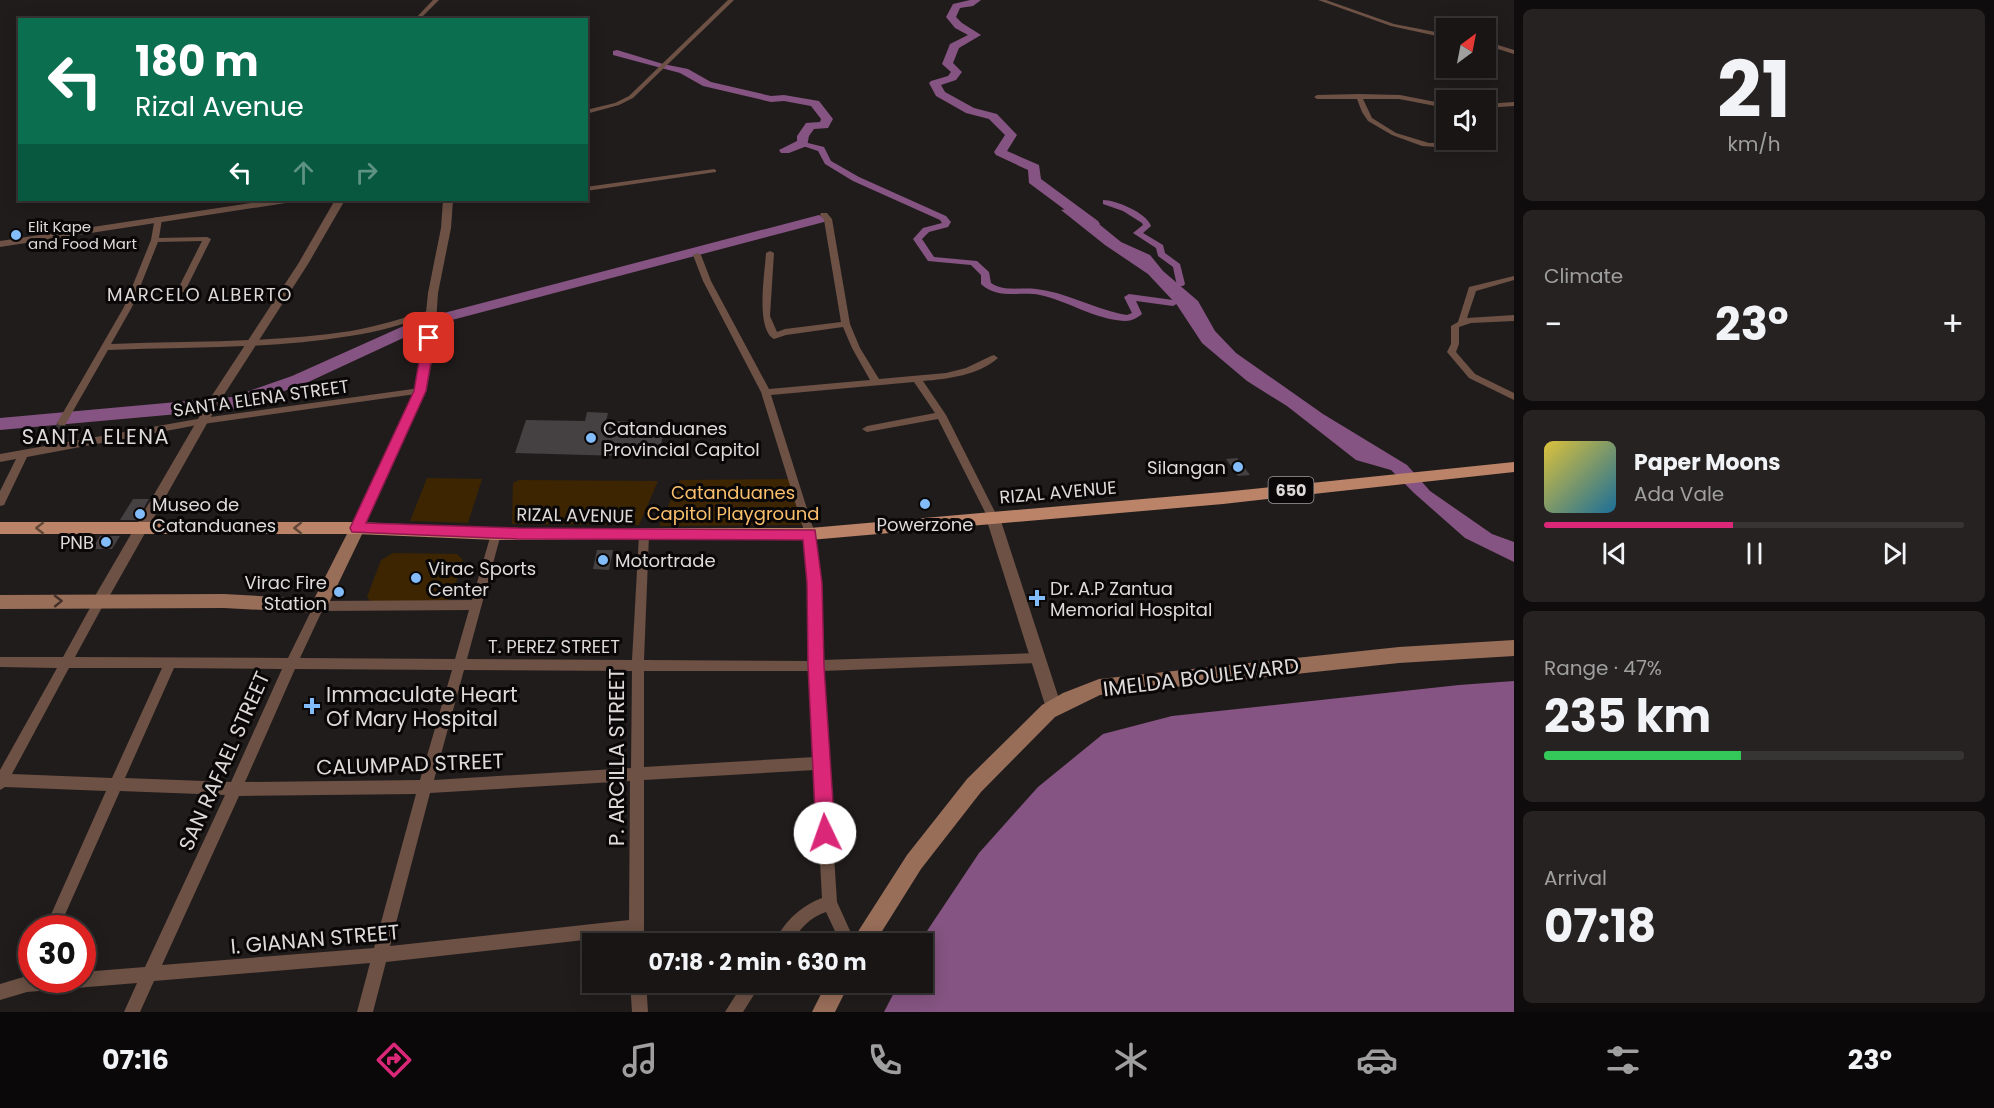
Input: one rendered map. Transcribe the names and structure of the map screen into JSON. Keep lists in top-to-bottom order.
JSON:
{
  "streets": {
    "main road": [
      "650",
      "RIZAL AVENUE",
      "IMELDA BOULEVARD",
      "SAN RAFAEL STREET"
    ],
    "street": [
      "SANTA ELENA STREET",
      "T. PEREZ STREET",
      "P. ARCILLA STREET",
      "CALUMPAD STREET",
      "I. GIANAN STREET"
    ]
  },
  "crossings": [
    ["RIZAL AVENUE", "P. ARCILLA STREET"],
    ["RIZAL AVENUE", "SAN RAFAEL STREET"],
    ["T. PEREZ STREET", "P. ARCILLA STREET"],
    ["T. PEREZ STREET", "SAN RAFAEL STREET"],
    ["P. ARCILLA STREET", "CALUMPAD STREET"],
    ["P. ARCILLA STREET", "I. GIANAN STREET"],
    ["SAN RAFAEL STREET", "CALUMPAD STREET"],
    ["SAN RAFAEL STREET", "I. GIANAN STREET"]
  ],
  "districts": ["MARCELO ALBERTO", "SANTA ELENA"],
  "parks": ["Catanduanes Capitol Playground"],
  "places": {
    "other": [
      "Elit Kape and Food Mart",
      "Catanduanes Provincial Capitol",
      "Silangan",
      "Powerzone",
      "Museo de Catanduanes",
      "PNB",
      "Motortrade",
      "Virac Sports Center",
      "Virac Fire Station"
    ],
    "health": ["Dr. A.P Zantua Memorial Hospital", "Immaculate Heart Of Mary Hospital"]
  },
  "north": "top right",
  "page": {
    "tile": [
      ["21", "km/h"],
      "Climate",
      ["Range · 47%", "235 km"],
      ["Arrival", "07:18"]
    ],
    "turn": ["180 m", "Rizal Avenue"],
    "heat": ["−", "23°", "+"],
    "song": ["Paper Moons", "Ada Vale"],
    "limit": "30",
    "trip": "07:18 · 2 min · 630 m",
    "tabs": ["07:16", "23°"]
  }
}
